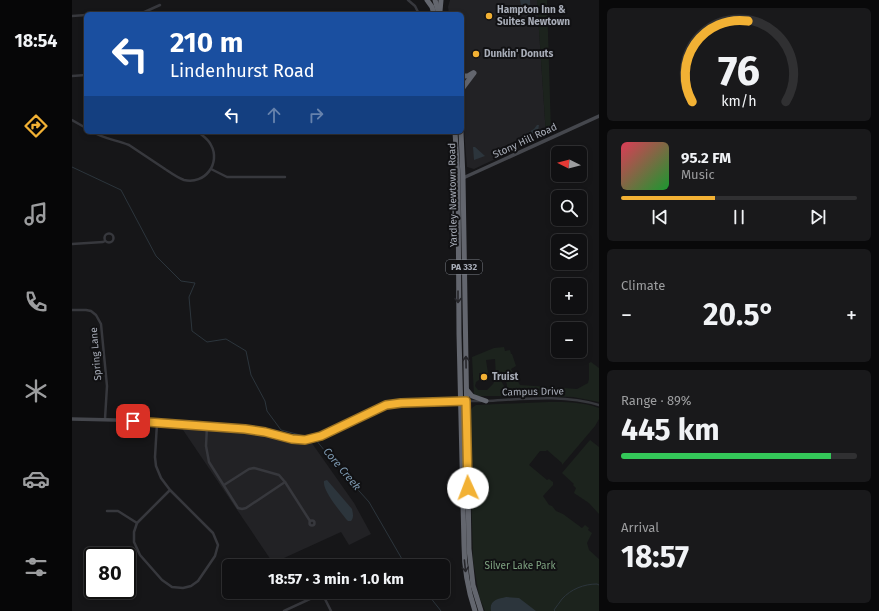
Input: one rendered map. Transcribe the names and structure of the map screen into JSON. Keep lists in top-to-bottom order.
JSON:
{
  "streets": {
    "highway": ["Yardley-Newtown Road", "PA 332"],
    "street": ["Stony Hill Road", "Spring Lane", "Campus Drive"]
  },
  "crossings": [
    ["Stony Hill Road", "Yardley-Newtown Road"],
    ["Yardley-Newtown Road", "PA 332"],
    ["Yardley-Newtown Road", "Campus Drive"],
    ["PA 332", "Campus Drive"]
  ],
  "water": ["Core Creek"],
  "parks": ["Silver Lake Park"],
  "places": ["Hampton Inn & Suites Newtown", "Dunkin' Donuts", "Truist"],
  "north": "left",
  "page": {
    "tabs": "18:54",
    "turn": ["210 m", "Lindenhurst Road"],
    "song": ["95.2 FM", "Music"],
    "map_buttons": ["+", "−"],
    "tile": [
      "Climate",
      ["Range · 89%", "445 km"],
      ["Arrival", "18:57"]
    ],
    "heat": ["−", "20.5°", "+"],
    "limit": "80",
    "trip": "18:57 · 3 min · 1.0 km",
    "gauge": ["76", "km/h"]
  }
}
